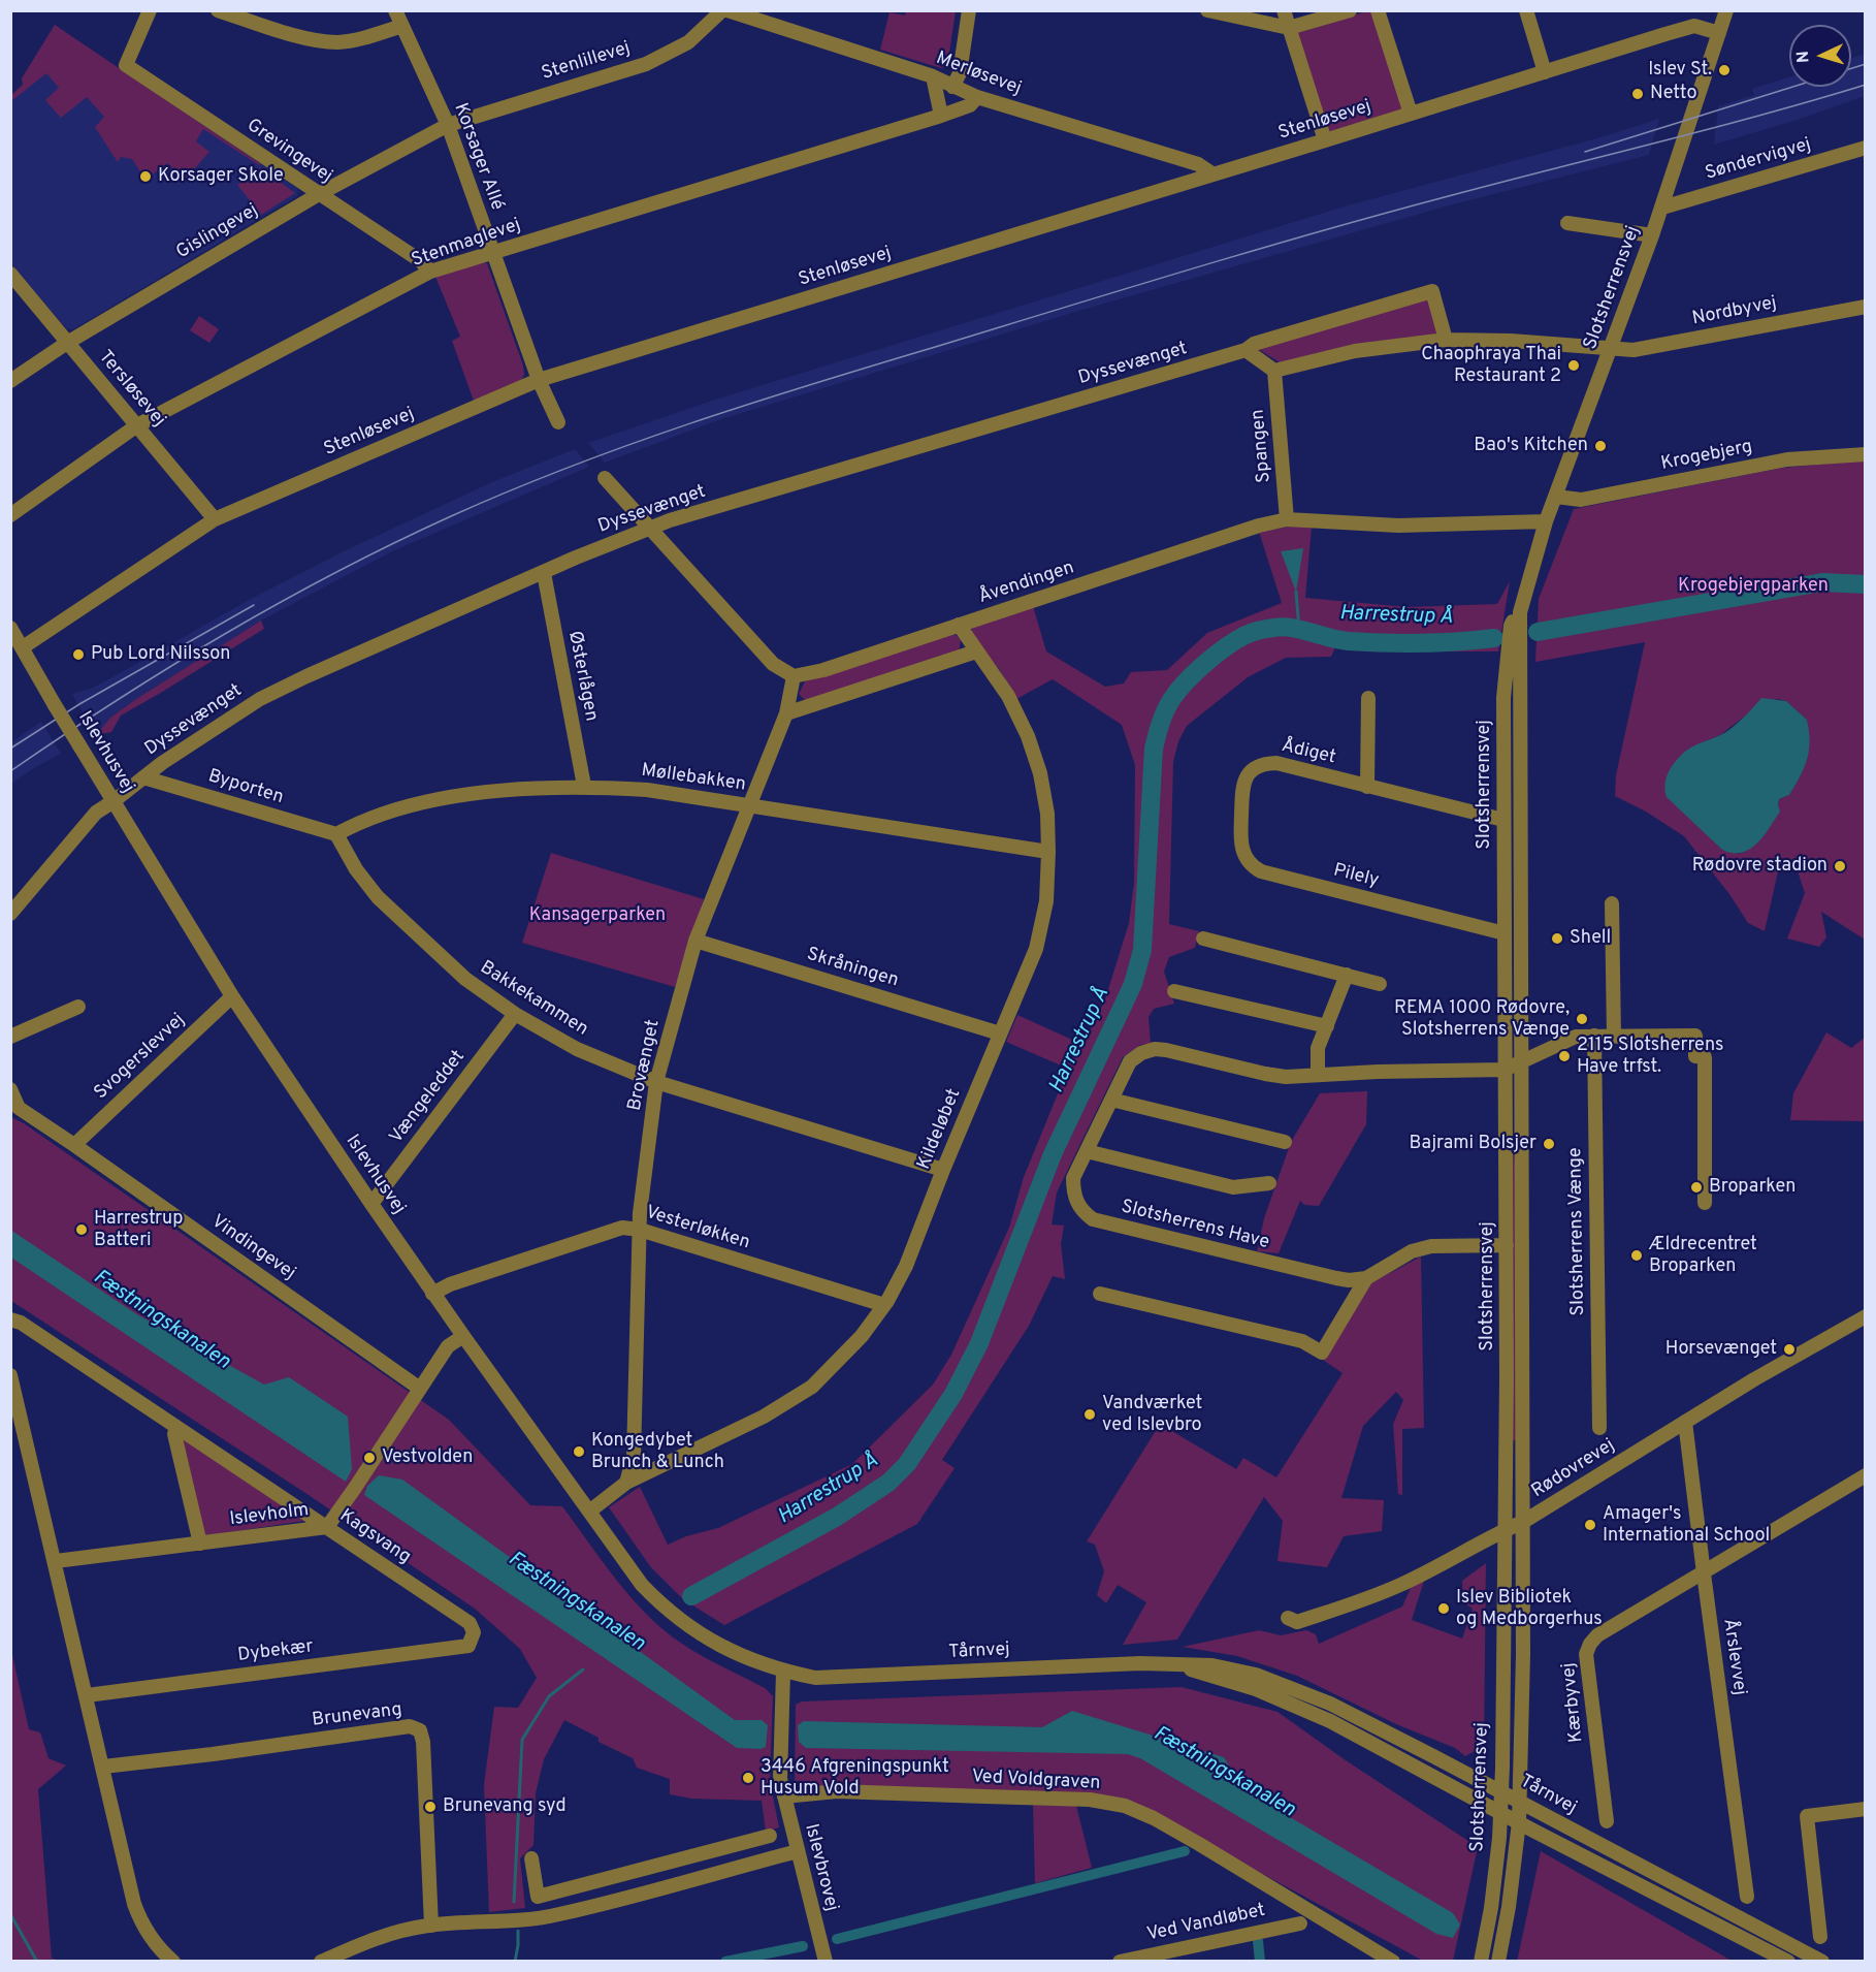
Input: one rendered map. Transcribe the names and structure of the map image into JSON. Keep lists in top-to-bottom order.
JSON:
{
  "streets": {
    "street": [
      "Stenlillevej",
      "Merløsevej",
      "Stenløsevej",
      "Grevingevej",
      "Korsager Allé",
      "Søndervigvej",
      "Gislingevej",
      "Stenmaglevej",
      "Slotsherrensvej",
      "Nordbyvej",
      "Dyssevænget",
      "Tersløsevej",
      "Spangen",
      "Krogebjerg",
      "Åvendingen",
      "Østerlågen",
      "Islevhusvej",
      "Ådiget",
      "Møllebakken",
      "Byporten",
      "Pilely",
      "Skråningen",
      "Bakkekammen",
      "Svogerslevvej",
      "Brovænget",
      "Vængeleddet",
      "Kildeløbet",
      "Slotsherrens Have",
      "Vesterløkken",
      "Slotsherrens Vænge",
      "Vindingevej",
      "Rødovrevej",
      "Islevholm",
      "Kagsvang",
      "Dybekær",
      "Tårnvej",
      "Årslevvej",
      "Kærbyvej",
      "Brunevang",
      "Ved Voldgraven",
      "Islevbrovej",
      "Ved Vandløbet"
    ]
  },
  "crossings": [
    ["Stenlillevej", "Merløsevej"],
    ["Stenlillevej", "Korsager Allé"],
    ["Stenlillevej", "Gislingevej"],
    ["Merløsevej", "Stenløsevej"],
    ["Merløsevej", "Stenmaglevej"],
    ["Stenløsevej", "Korsager Allé"],
    ["Stenløsevej", "Slotsherrensvej"],
    ["Stenløsevej", "Tersløsevej"],
    ["Stenløsevej", "Islevhusvej"],
    ["Grevingevej", "Gislingevej"],
    ["Grevingevej", "Stenmaglevej"],
    ["Korsager Allé", "Gislingevej"],
    ["Korsager Allé", "Stenmaglevej"],
    ["Søndervigvej", "Slotsherrensvej"],
    ["Gislingevej", "Tersløsevej"],
    ["Stenmaglevej", "Tersløsevej"],
    ["Slotsherrensvej", "Nordbyvej"],
    ["Slotsherrensvej", "Krogebjerg"],
    ["Slotsherrensvej", "Åvendingen"],
    ["Slotsherrensvej", "Ådiget"],
    ["Slotsherrensvej", "Pilely"],
    ["Slotsherrensvej", "Slotsherrens Have"],
    ["Slotsherrensvej", "Rødovrevej"],
    ["Slotsherrensvej", "Tårnvej"],
    ["Dyssevænget", "Østerlågen"],
    ["Dyssevænget", "Islevhusvej"],
    ["Dyssevænget", "Byporten"],
    ["Spangen", "Åvendingen"],
    ["Åvendingen", "Brovænget"],
    ["Åvendingen", "Kildeløbet"],
    ["Østerlågen", "Møllebakken"],
    ["Islevhusvej", "Svogerslevvej"],
    ["Islevhusvej", "Vængeleddet"],
    ["Islevhusvej", "Kildeløbet"],
    ["Islevhusvej", "Vesterløkken"],
    ["Islevhusvej", "Islevholm"],
    ["Islevhusvej", "Tårnvej"],
    ["Islevhusvej", "Islevbrovej"],
    ["Ådiget", "Pilely"],
    ["Møllebakken", "Byporten"],
    ["Møllebakken", "Bakkekammen"],
    ["Møllebakken", "Brovænget"],
    ["Møllebakken", "Kildeløbet"],
    ["Byporten", "Bakkekammen"],
    ["Skråningen", "Brovænget"],
    ["Skråningen", "Kildeløbet"],
    ["Bakkekammen", "Brovænget"],
    ["Bakkekammen", "Vængeleddet"],
    ["Bakkekammen", "Kildeløbet"],
    ["Svogerslevvej", "Vindingevej"],
    ["Brovænget", "Kildeløbet"],
    ["Brovænget", "Vesterløkken"],
    ["Kildeløbet", "Vesterløkken"],
    ["Vindingevej", "Islevholm"],
    ["Rødovrevej", "Årslevvej"],
    ["Islevholm", "Kagsvang"],
    ["Kagsvang", "Dybekær"],
    ["Tårnvej", "Islevbrovej"],
    ["Årslevvej", "Kærbyvej"],
    ["Ved Voldgraven", "Islevbrovej"]
  ],
  "water": ["Harrestrup Å", "Fæstningskanalen"],
  "parks": ["Krogebjergparken", "Kansagerparken"],
  "places": [
    "Islev St.",
    "Netto",
    "Korsager Skole",
    "Chaophraya Thai Restaurant 2",
    "Bao's Kitchen",
    "Pub Lord Nilsson",
    "Rødovre stadion",
    "Shell",
    "REMA 1000 Rødovre, Slotsherrens Vænge",
    "2115 Slotsherrens Have trfst.",
    "Bajrami Bolsjer",
    "Broparken",
    "Harrestrup Batteri",
    "Ældrecentret Broparken",
    "Horsevænget",
    "Vandværket ved Islevbro",
    "Kongedybet Brunch & Lunch",
    "Vestvolden",
    "Amager's International School",
    "Islev Bibliotek og Medborgerhus",
    "3446 Afgreningspunkt Husum Vold",
    "Brunevang syd"
  ],
  "north": "left"
}
